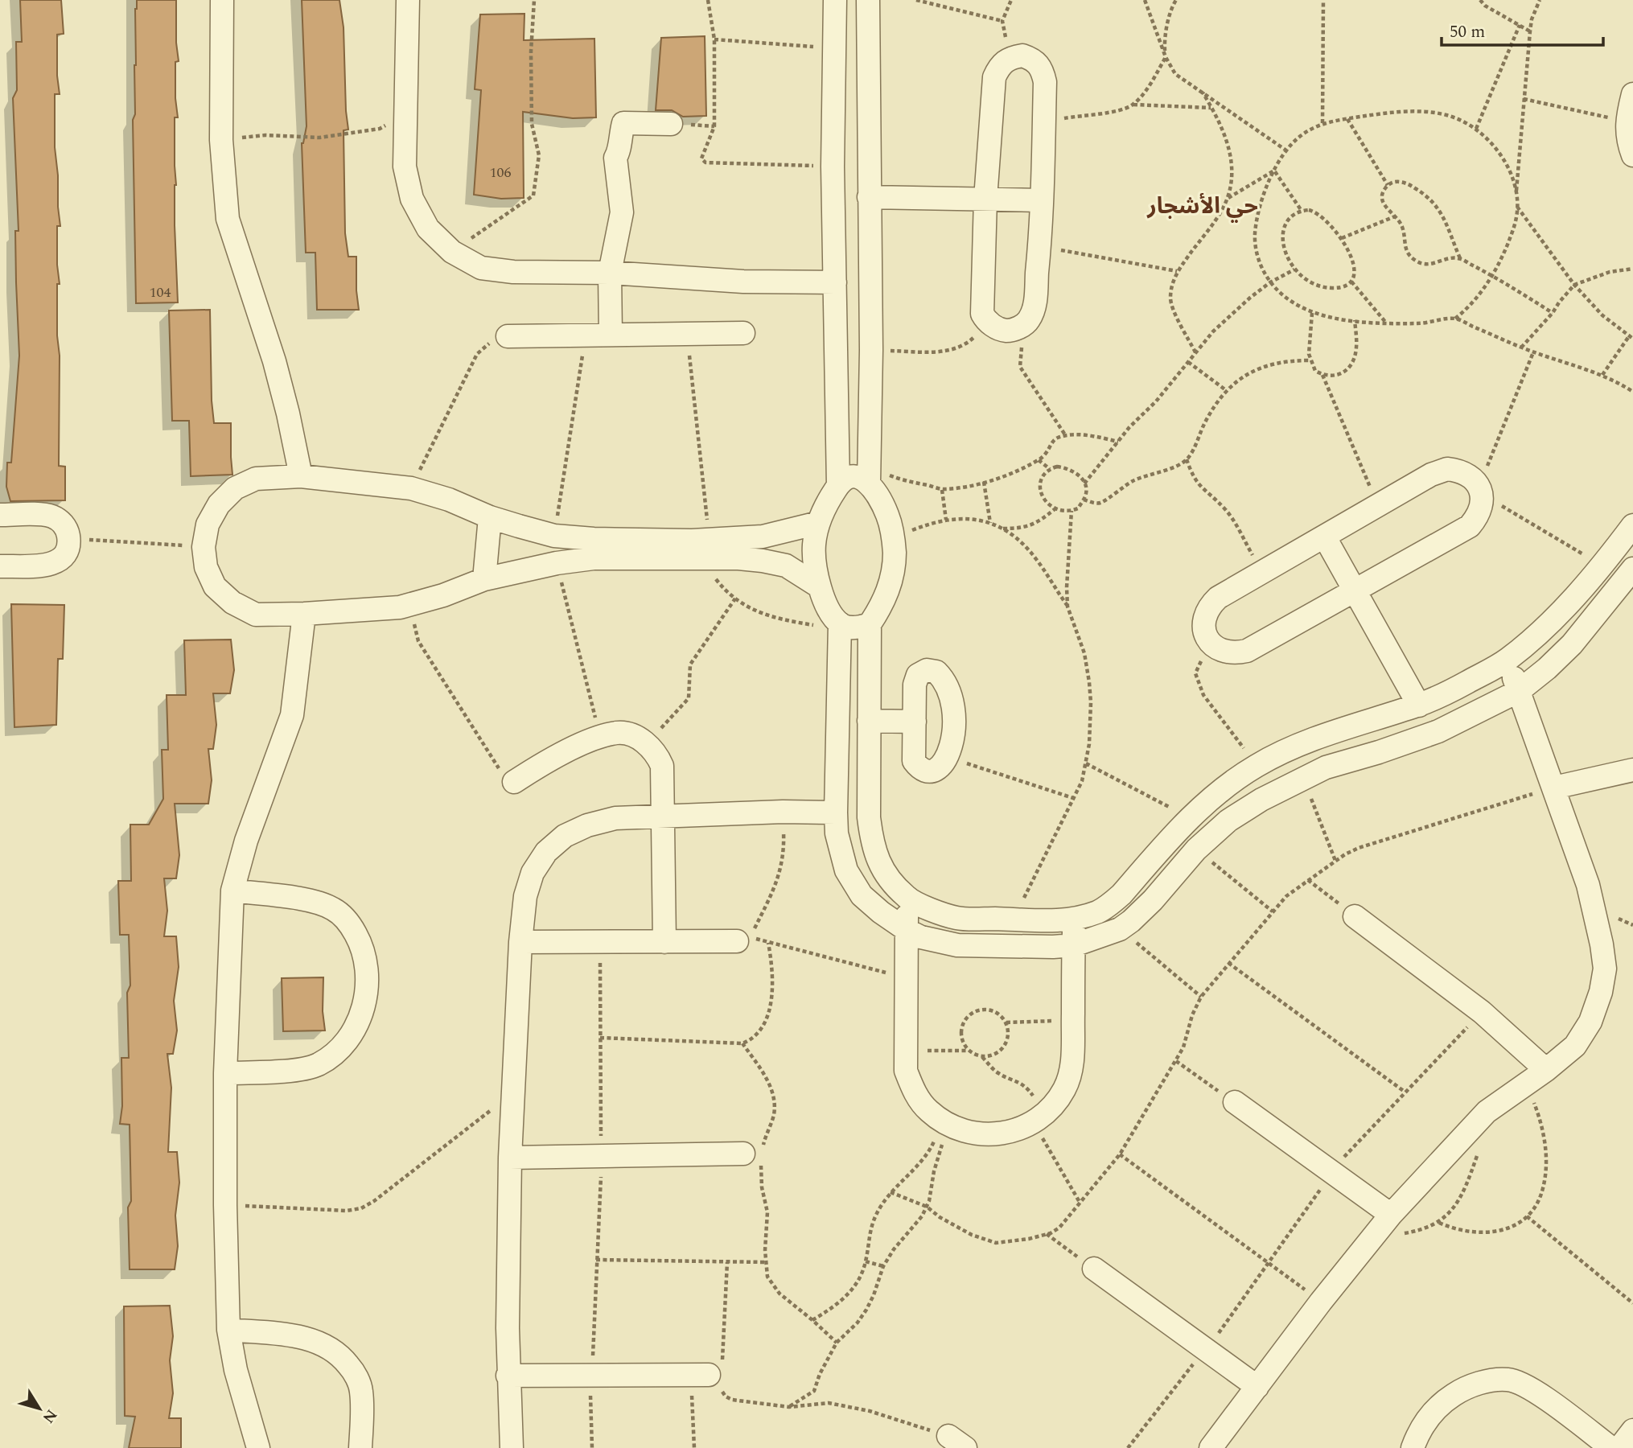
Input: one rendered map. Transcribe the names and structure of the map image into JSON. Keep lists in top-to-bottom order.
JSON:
{
  "districts": ["حي الأشجار"],
  "house_numbers": ["106", "104"],
  "scale_bar": "50 m",
  "north": "bottom right"
}
